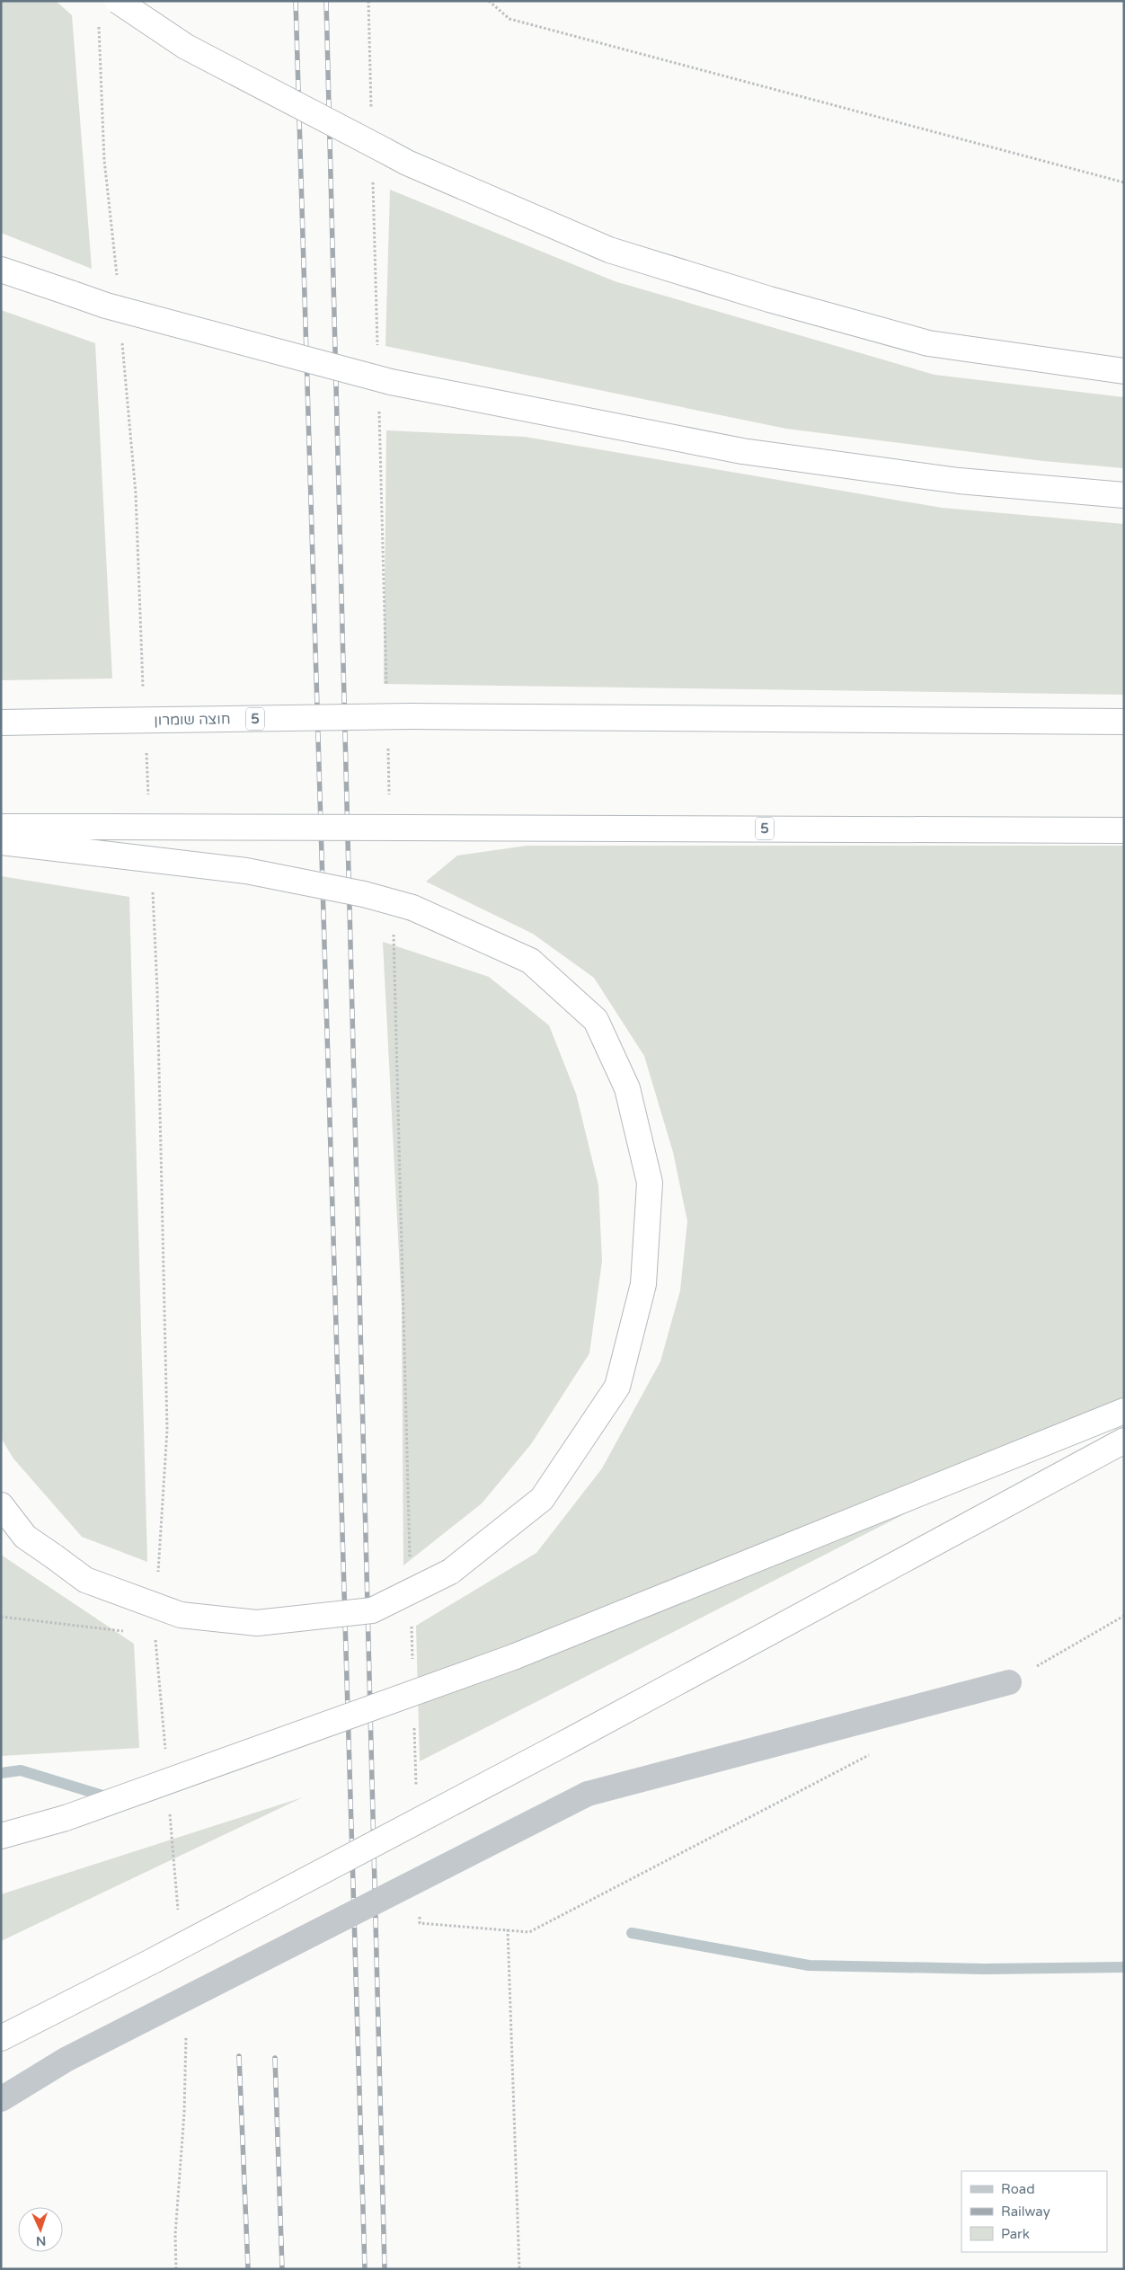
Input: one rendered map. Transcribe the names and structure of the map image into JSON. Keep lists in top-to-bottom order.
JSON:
{
  "streets": {
    "highway": ["5", "חוצה שומרון"]
  },
  "legend": ["Road", "Railway", "Park"],
  "north": "bottom"
}
